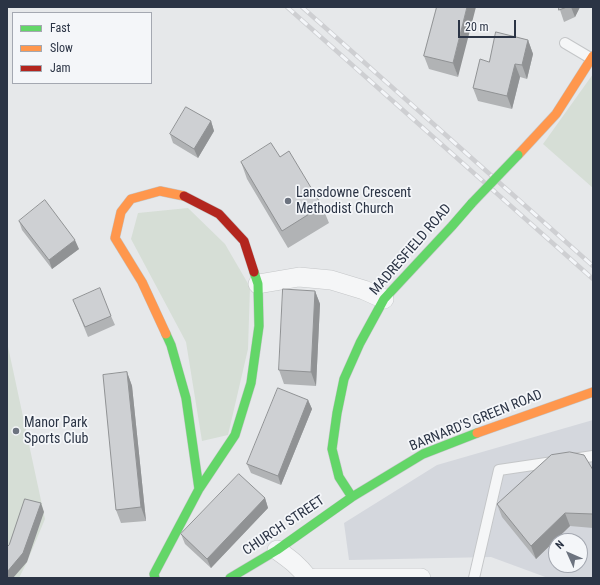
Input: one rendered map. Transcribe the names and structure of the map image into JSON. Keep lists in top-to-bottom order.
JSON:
{
  "streets": {
    "street": ["MADRESFIELD ROAD", "BARNARD'S GREEN ROAD", "CHURCH STREET"]
  },
  "crossings": [
    ["MADRESFIELD ROAD", "BARNARD'S GREEN ROAD"],
    ["MADRESFIELD ROAD", "CHURCH STREET"],
    ["BARNARD'S GREEN ROAD", "CHURCH STREET"]
  ],
  "places": ["Lansdowne Crescent Methodist Church", "Manor Park Sports Club"],
  "legend": ["Fast", "Slow", "Jam"],
  "scale_bar": "20 m",
  "north": "top left"
}
